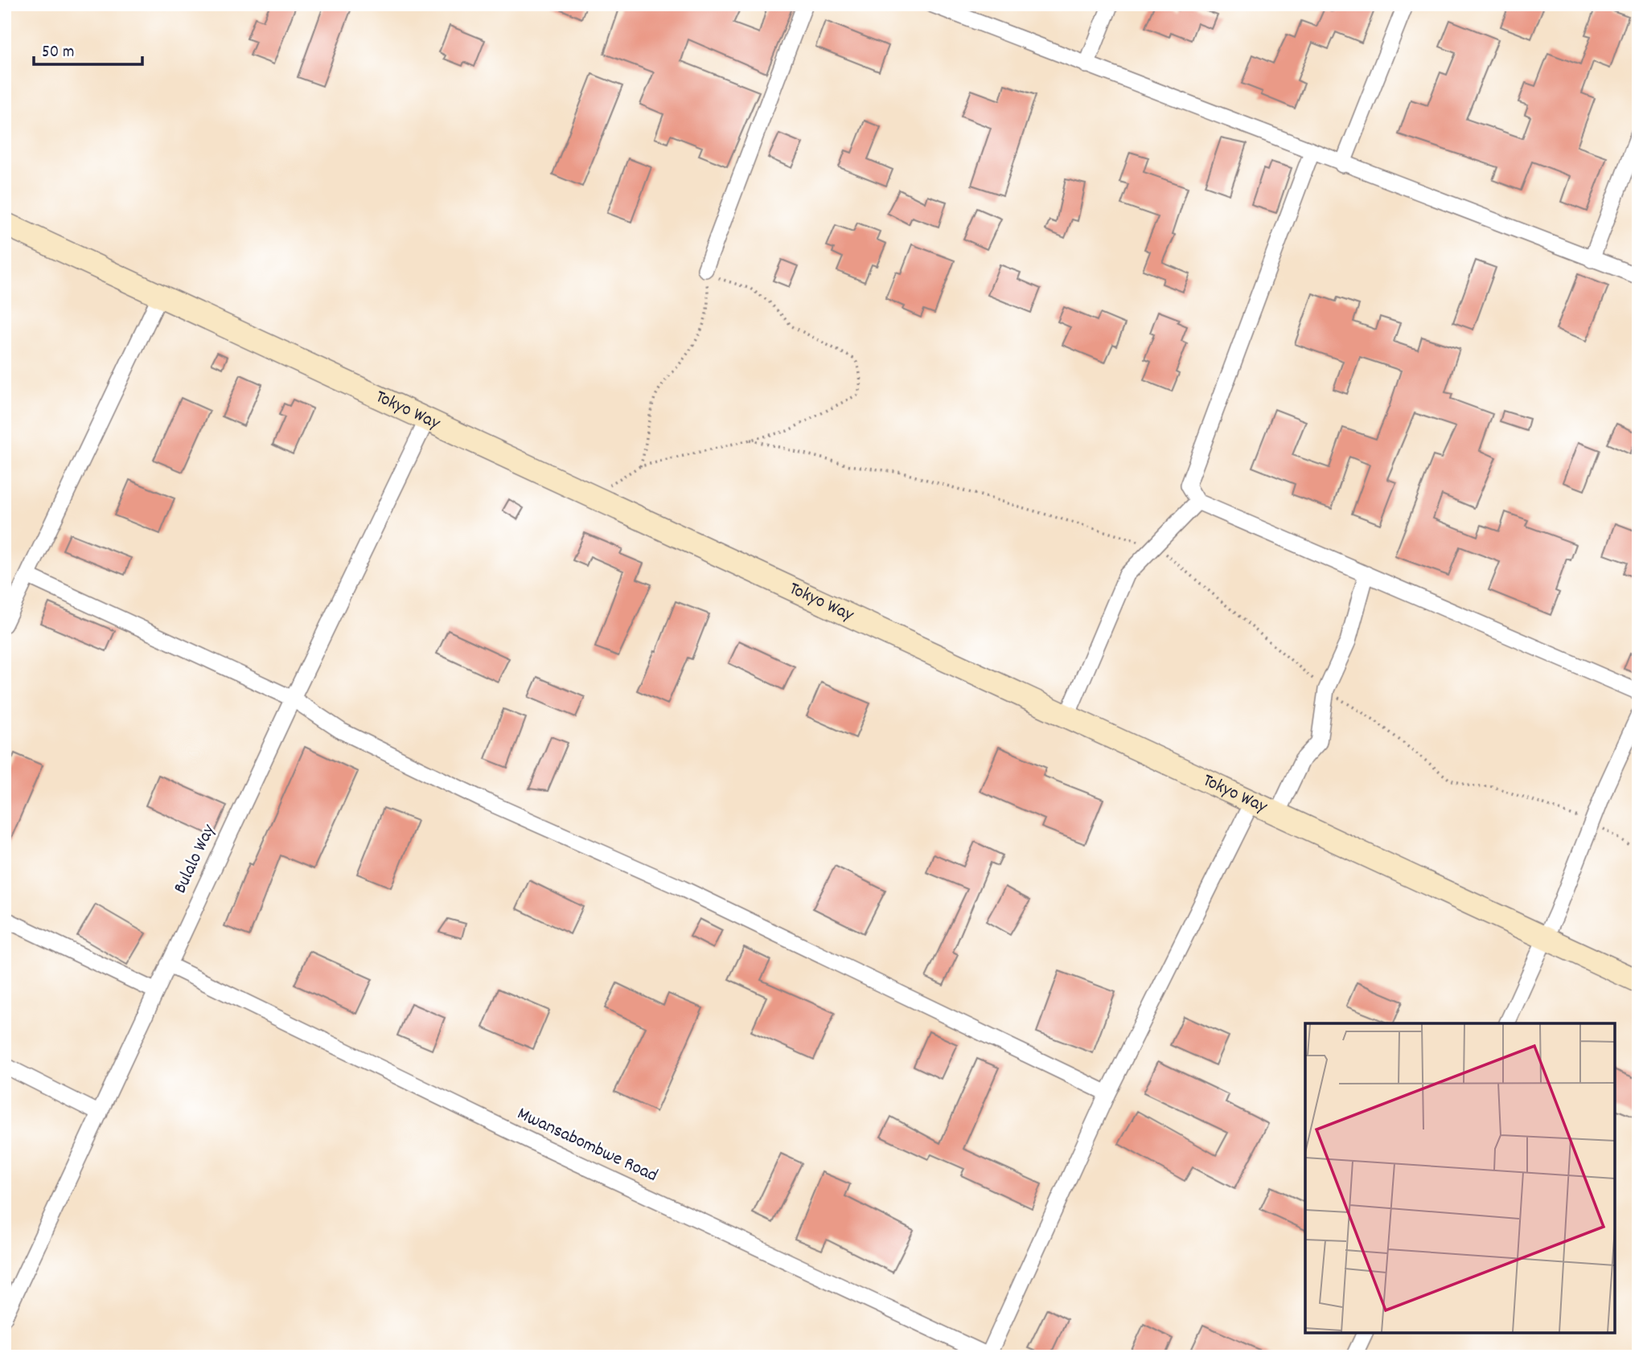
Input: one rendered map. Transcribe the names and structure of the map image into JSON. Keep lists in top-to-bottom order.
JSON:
{
  "streets": {
    "street": ["Tokyo Way", "Bulalo Way", "Mwansabombwe Road"]
  },
  "crossings": [
    ["Tokyo Way", "Bulalo Way"],
    ["Bulalo Way", "Mwansabombwe Road"]
  ],
  "scale_bar": "50 m"
}
